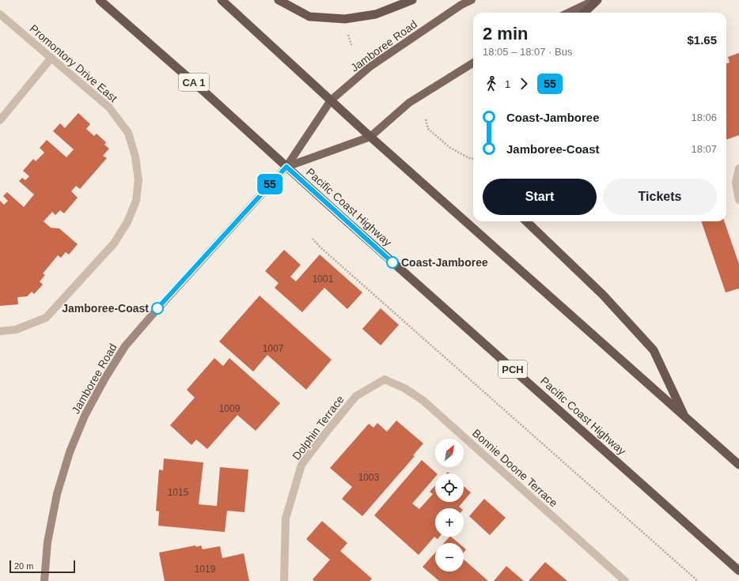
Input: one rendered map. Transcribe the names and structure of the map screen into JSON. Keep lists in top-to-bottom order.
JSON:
{
  "streets": {
    "highway": ["CA 1", "Pacific Coast Highway", "PCH"],
    "main road": ["Jamboree Road"],
    "street": ["Promontory Drive East", "Dolphin Terrace", "Bonnie Doone Terrace"]
  },
  "crossings": [
    ["Jamboree Road", "Pacific Coast Highway"],
    ["Dolphin Terrace", "Bonnie Doone Terrace"]
  ],
  "places": ["Coast-Jamboree", "Jamboree-Coast"],
  "lines": ["bus line 55"],
  "house_numbers": [
    "1001",
    "1007",
    "1009",
    "1003",
    "1015",
    "1019"
  ],
  "scale_bar": "20 m",
  "north": "top right",
  "page": {
    "on_map": "55",
    "heading": ["2 min", "18:05 – 18:07 · Bus", "$1.65"],
    "legs": ["1", "55"],
    "list": [
      {
        "name": "Coast-Jamboree",
        "value": "18:06"
      },
      {
        "name": "Jamboree-Coast",
        "value": "18:07"
      }
    ],
    "buttons": ["Start", "Tickets"],
    "map_buttons": ["+", "−"],
    "scale": "20 m"
  }
}
